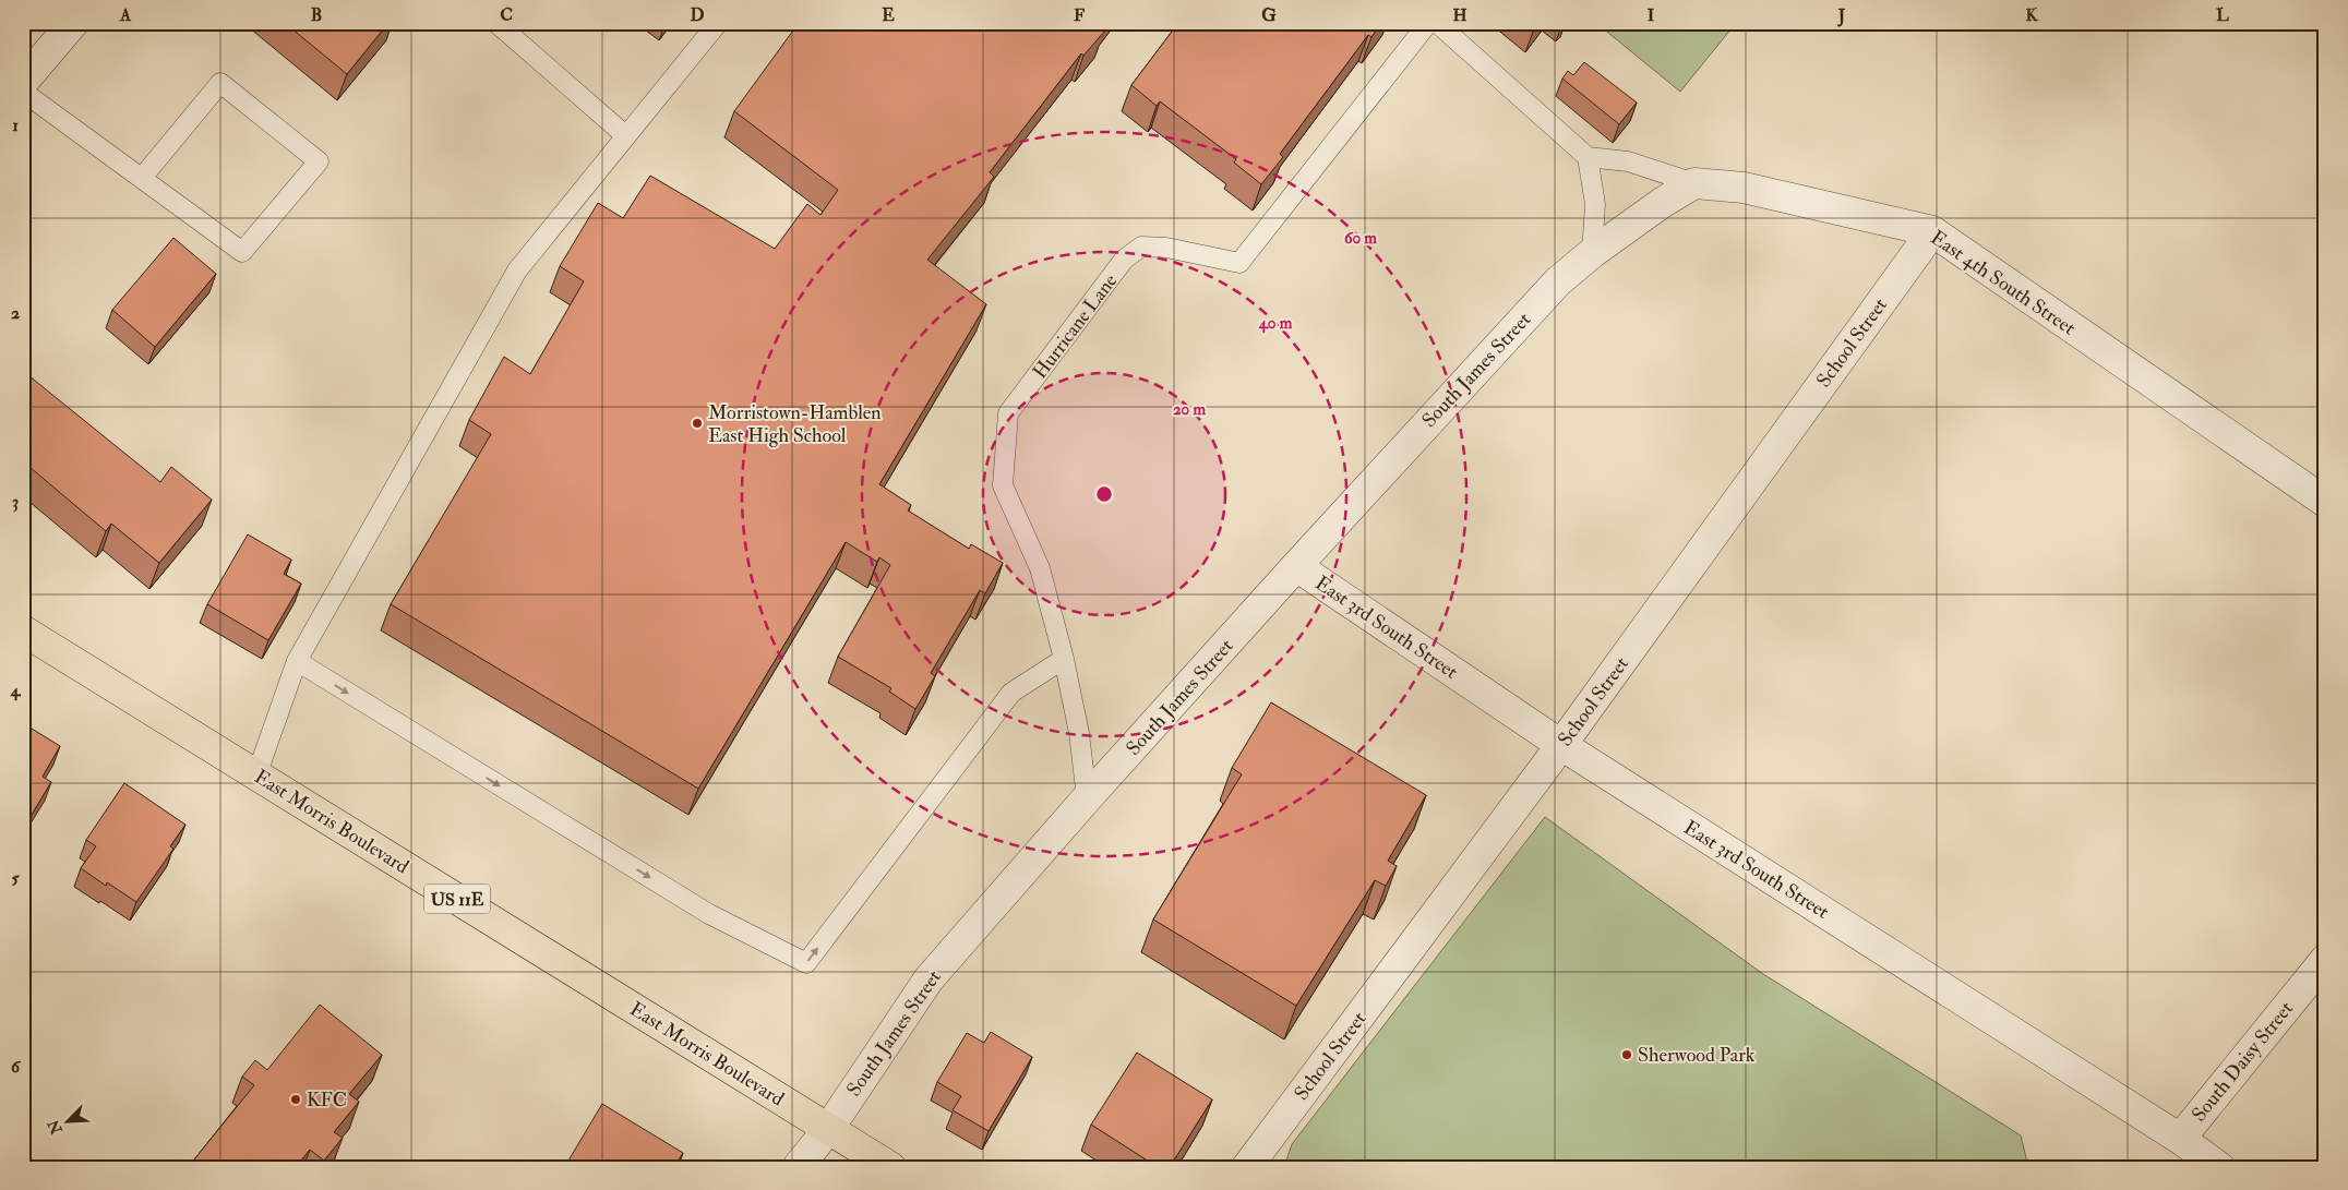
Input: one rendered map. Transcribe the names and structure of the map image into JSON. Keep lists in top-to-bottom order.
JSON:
{
  "streets": {
    "main road": ["East Morris Boulevard", "US 11E"],
    "street": [
      "East 4th South Street",
      "School Street",
      "South James Street",
      "East 3rd South Street",
      "South Daisy Street"
    ],
    "lane": ["Hurricane Lane"]
  },
  "crossings": [
    ["East 4th South Street", "School Street"],
    ["Hurricane Lane", "South James Street"],
    ["School Street", "East 3rd South Street"],
    ["South James Street", "East 3rd South Street"],
    ["South James Street", "East Morris Boulevard"],
    ["East 3rd South Street", "South Daisy Street"]
  ],
  "places": ["Morristown-Hamblen East High School", "Sherwood Park", "KFC"],
  "north": "bottom left",
  "grid": {
    "columns": [
      "A",
      "B",
      "C",
      "D",
      "E",
      "F",
      "G",
      "H",
      "I",
      "J",
      "K",
      "L"
    ],
    "rows": [
      "1",
      "2",
      "3",
      "4",
      "5",
      "6"
    ]
  },
  "rings": ["60 m", "40 m", "20 m"]
}
